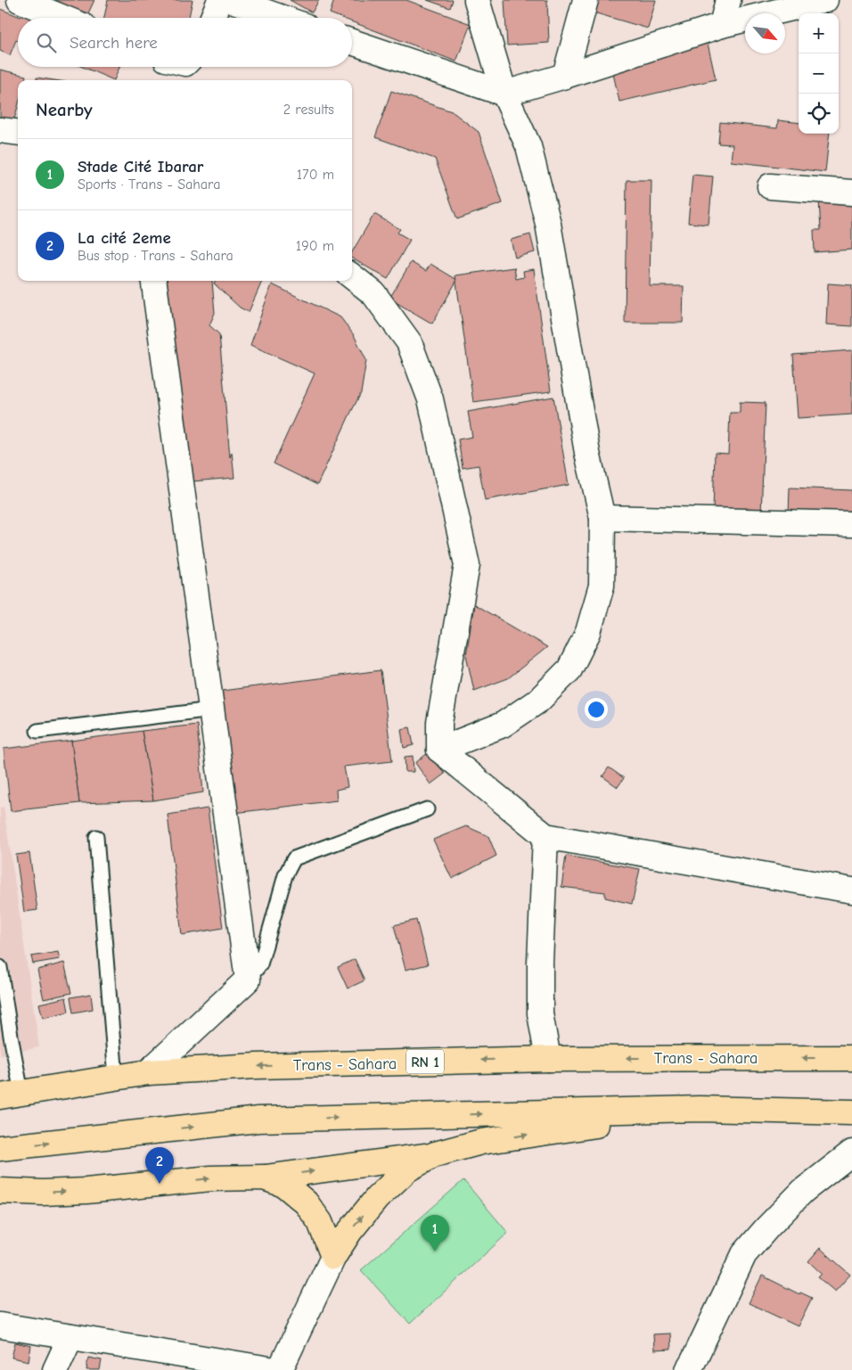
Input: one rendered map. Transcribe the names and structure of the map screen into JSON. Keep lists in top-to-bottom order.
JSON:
{
  "streets": {
    "highway": ["Trans - Sahara", "RN 1"]
  },
  "north": "bottom right",
  "page": {
    "map_buttons": ["+", "−"],
    "search": "Search here",
    "heading": ["Nearby", "2 results"],
    "list": [
      {
        "mark": "1",
        "name": "Stade Cité Ibarar",
        "note": "Sports · Trans - Sahara",
        "value": "170 m"
      },
      {
        "mark": "2",
        "name": "La cité 2eme",
        "note": "Bus stop · Trans - Sahara",
        "value": "190 m"
      }
    ],
    "pins": ["2", "1"]
  }
}
